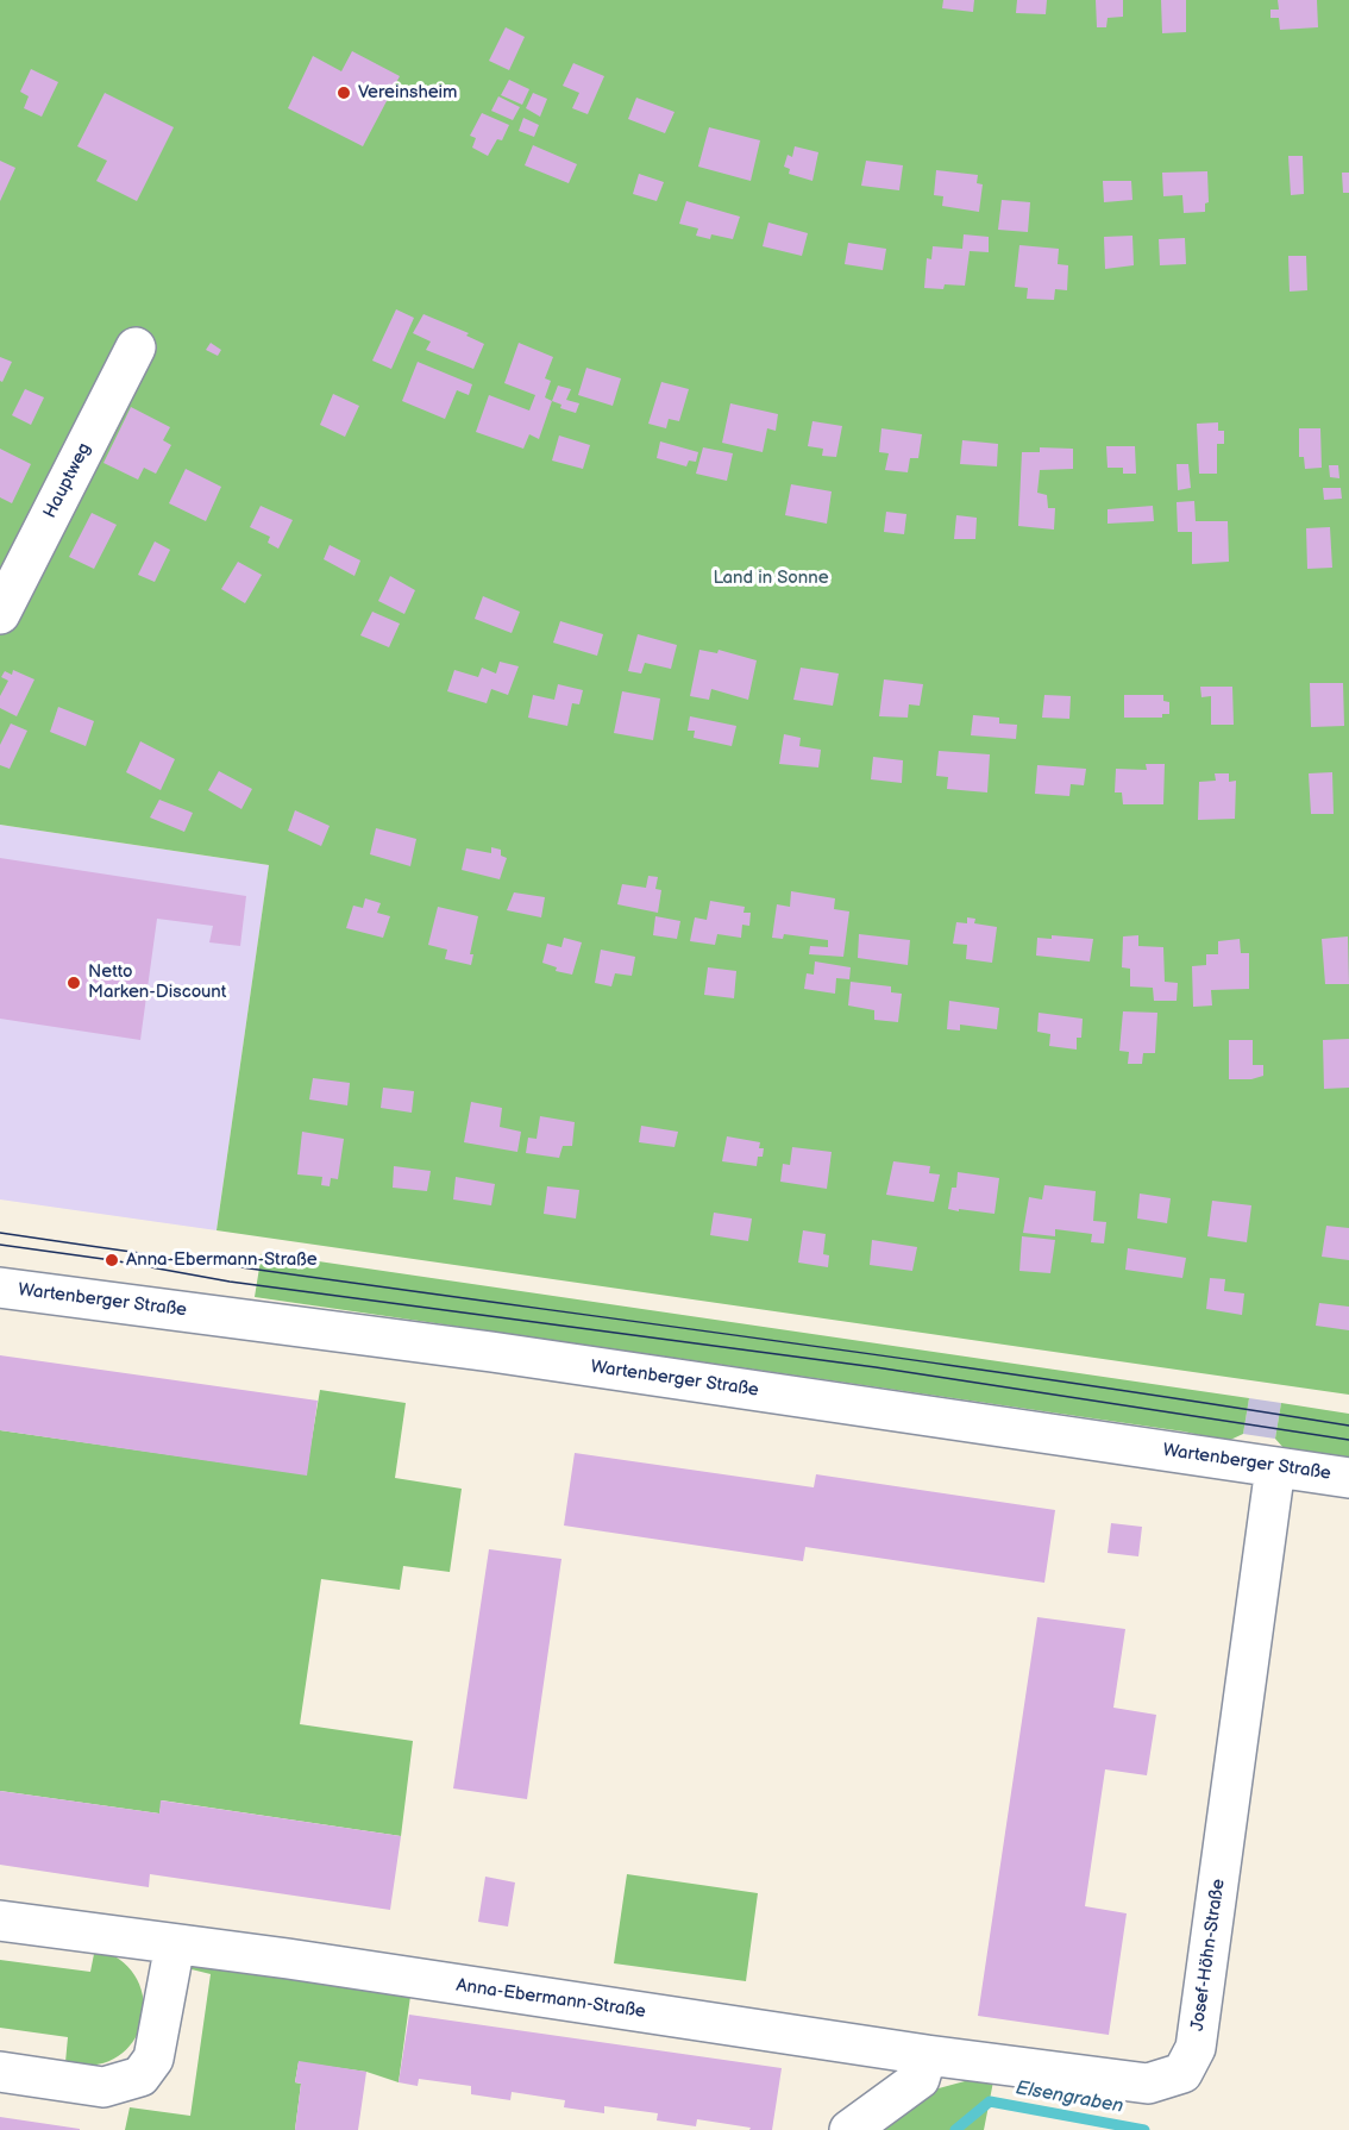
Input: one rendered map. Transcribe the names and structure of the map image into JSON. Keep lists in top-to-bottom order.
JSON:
{
  "streets": {
    "street": [
      "Hauptweg",
      "Wartenberger Straße",
      "Josef-Höhn-Straße",
      "Anna-Ebermann-Straße"
    ]
  },
  "crossings": [
    ["Wartenberger Straße", "Josef-Höhn-Straße"],
    ["Josef-Höhn-Straße", "Anna-Ebermann-Straße"]
  ],
  "water": ["Elsengraben"],
  "parks": ["Land in Sonne"],
  "places": ["Vereinsheim", "Netto Marken-Discount", "Anna-Ebermann-Straße"]
}
